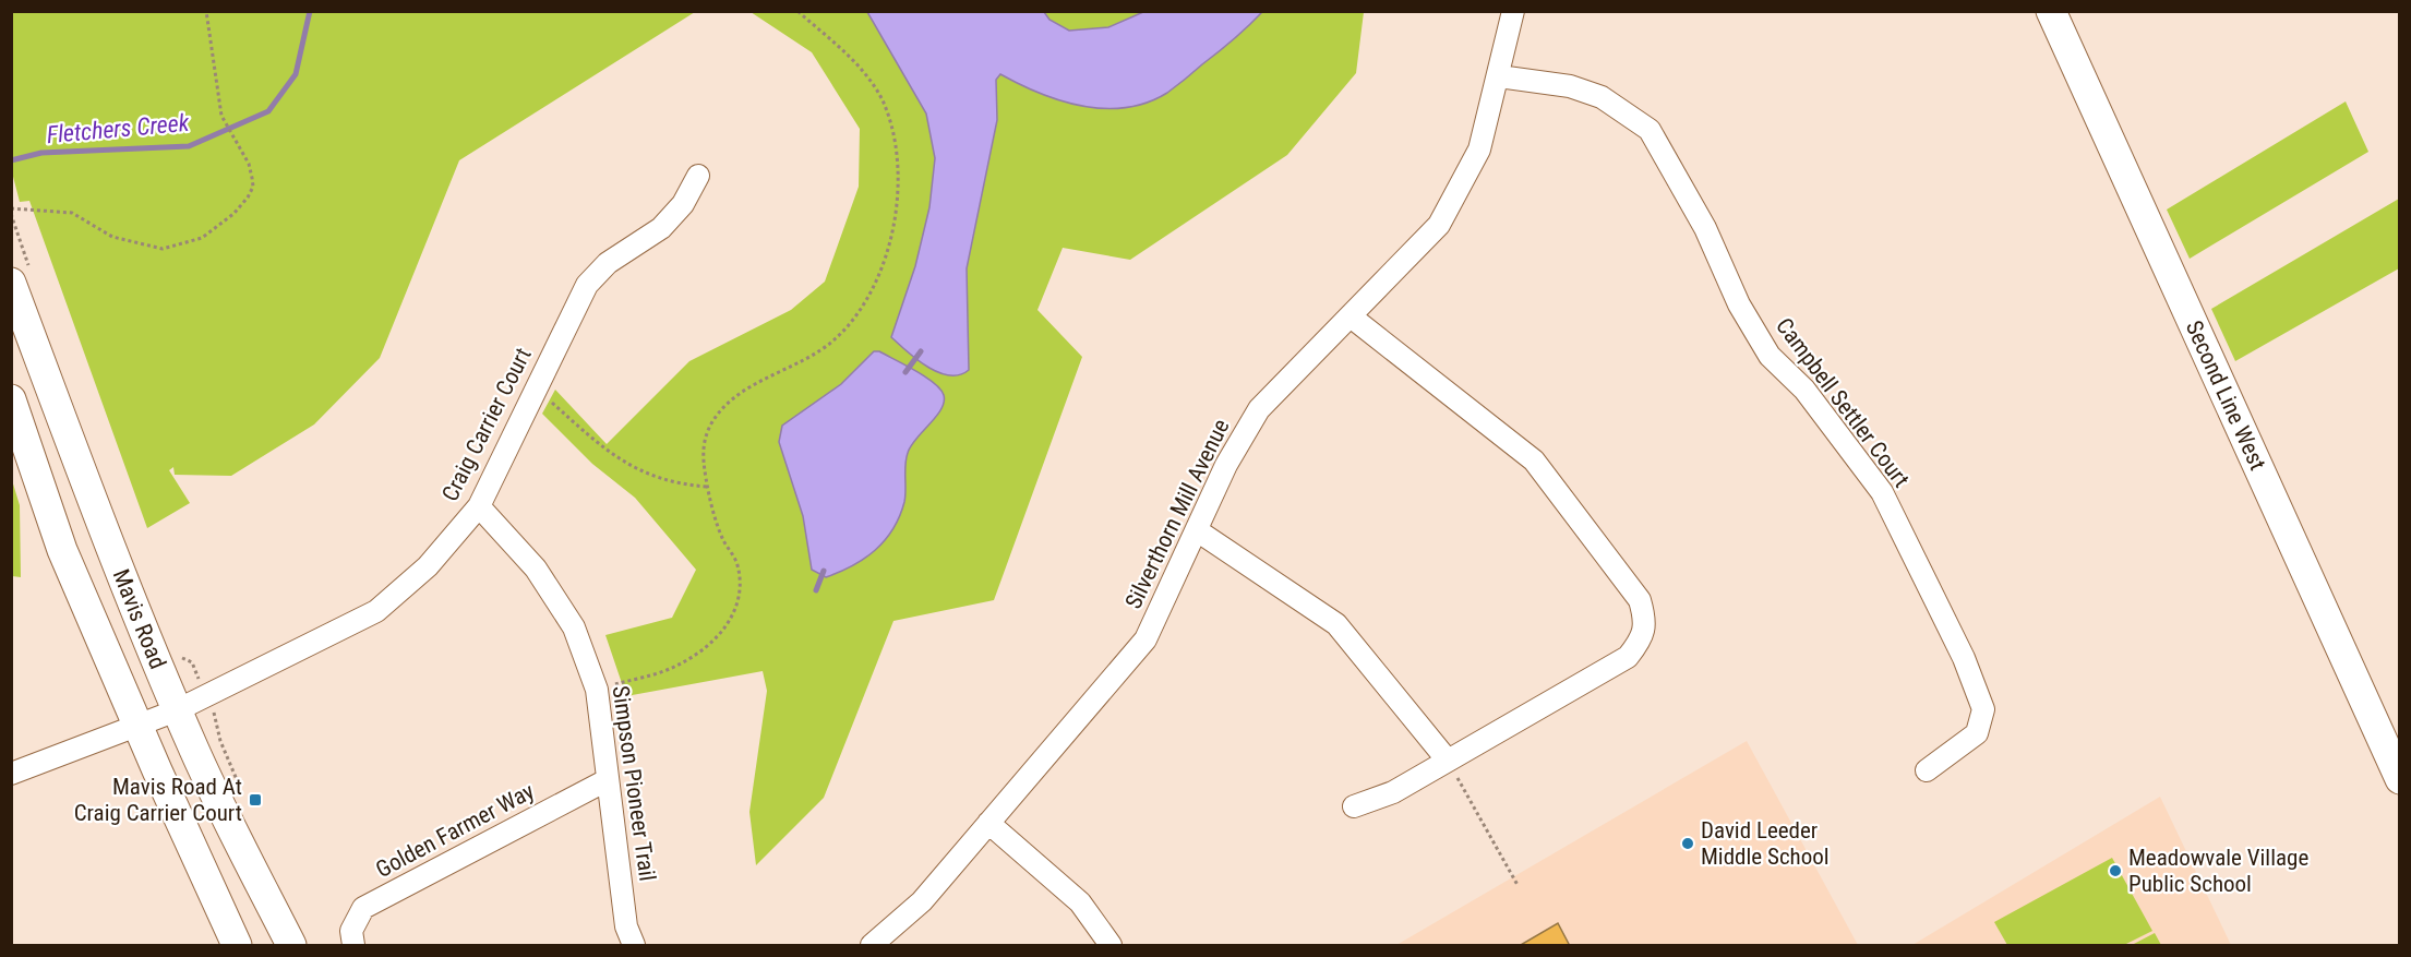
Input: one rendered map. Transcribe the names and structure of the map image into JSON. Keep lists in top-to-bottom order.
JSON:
{
  "streets": {
    "main road": ["Second Line West", "Mavis Road"],
    "street": [
      "Campbell Settler Court",
      "Craig Carrier Court",
      "Silverthorn Mill Avenue",
      "Simpson Pioneer Trail",
      "Golden Farmer Way"
    ]
  },
  "crossings": [
    ["Campbell Settler Court", "Silverthorn Mill Avenue"],
    ["Craig Carrier Court", "Mavis Road"],
    ["Craig Carrier Court", "Simpson Pioneer Trail"],
    ["Simpson Pioneer Trail", "Golden Farmer Way"]
  ],
  "water": ["Fletchers Creek"],
  "places": {
    "transit": ["Mavis Road At Craig Carrier Court"],
    "other": ["David Leeder Middle School", "Meadowvale Village Public School"]
  }
}
